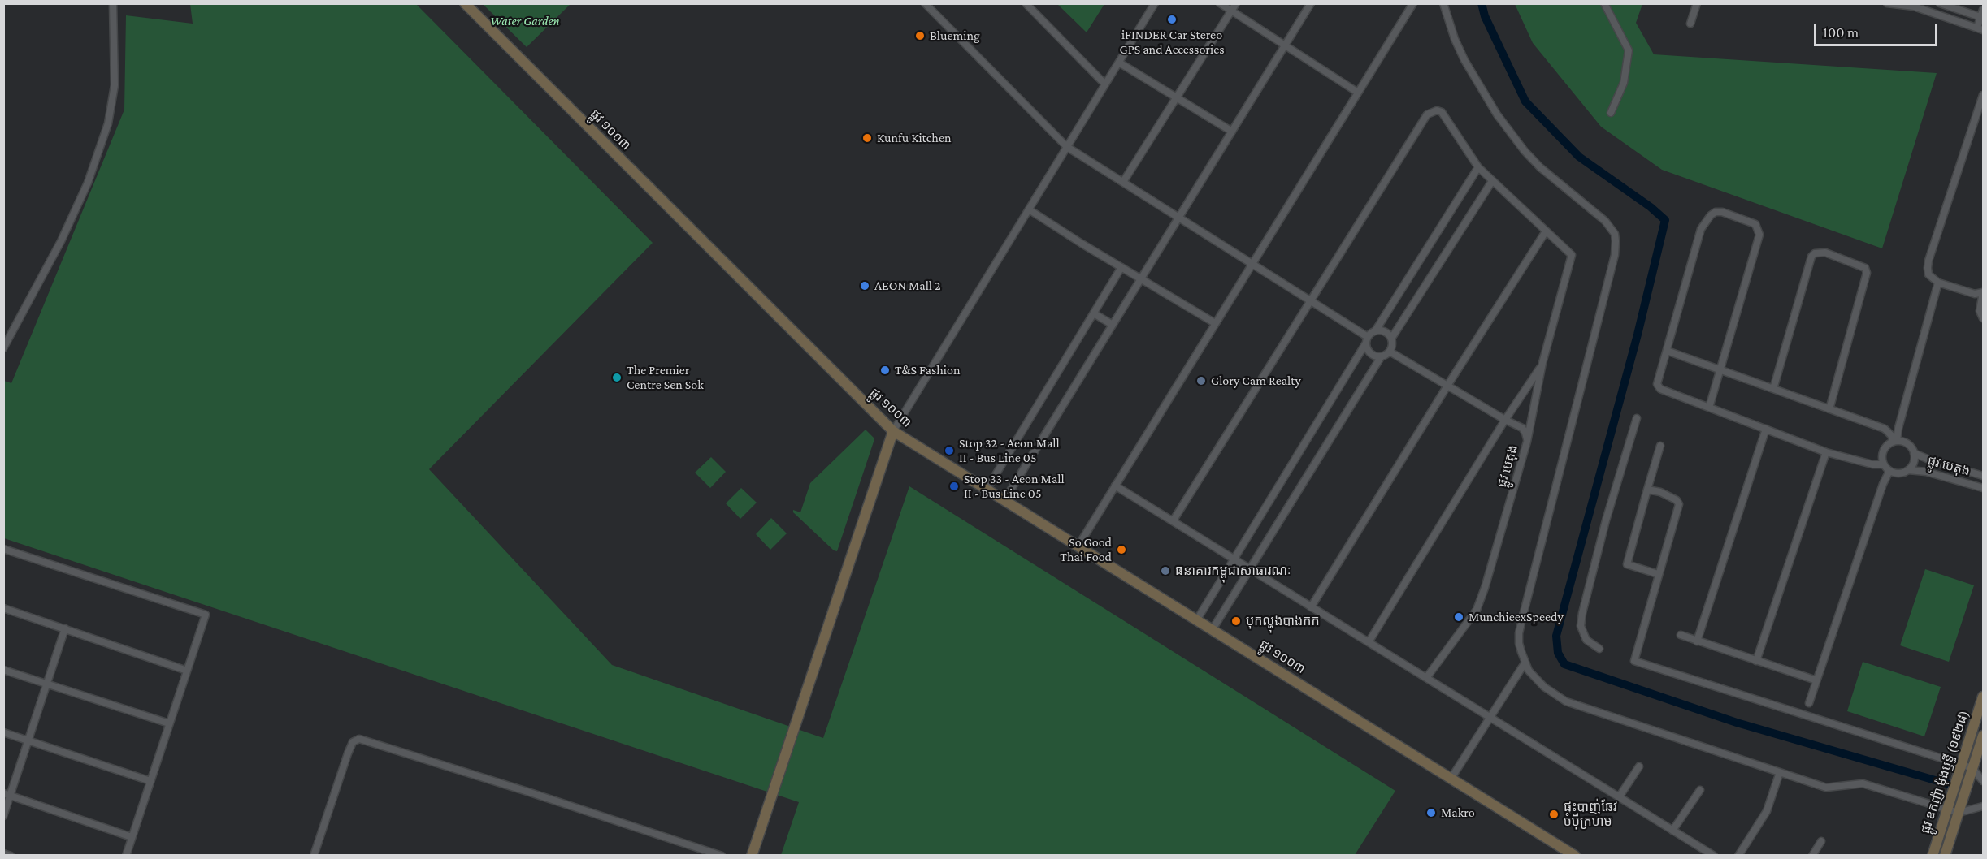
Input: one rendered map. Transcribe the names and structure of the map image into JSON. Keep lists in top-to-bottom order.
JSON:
{
  "streets": {
    "main road": ["ផ្លូវ ១០០៣", "ផ្លូវ ឧកញ៉ា ម៉ុងឫទ្ធី (១៩២៨)"],
    "street": ["ផ្លូវ បេតុង"]
  },
  "parks": ["Water Garden"],
  "places": [
    "iFINDER Car Stereo GPS and Accessories",
    "Blueming",
    "Kunfu Kitchen",
    "AEON Mall 2",
    "T&S Fashion",
    "The Premier Centre Sen Sok",
    "Glory Cam Realty",
    "Stop 32 - Aeon Mall II - Bus Line 05",
    "Stop 33 - Aeon Mall II - Bus Line 05",
    "So Good Thai Food",
    "ធនាគារកម្ពុជាសាធារណៈ",
    "MunchieexSpeedy",
    "បុកល្ហុងបាងកក",
    "Makro",
    "ផ្ទះបាញ់ឆែវ ចំប៉ីក្រហម"
  ],
  "scale_bar": "100 m"
}
